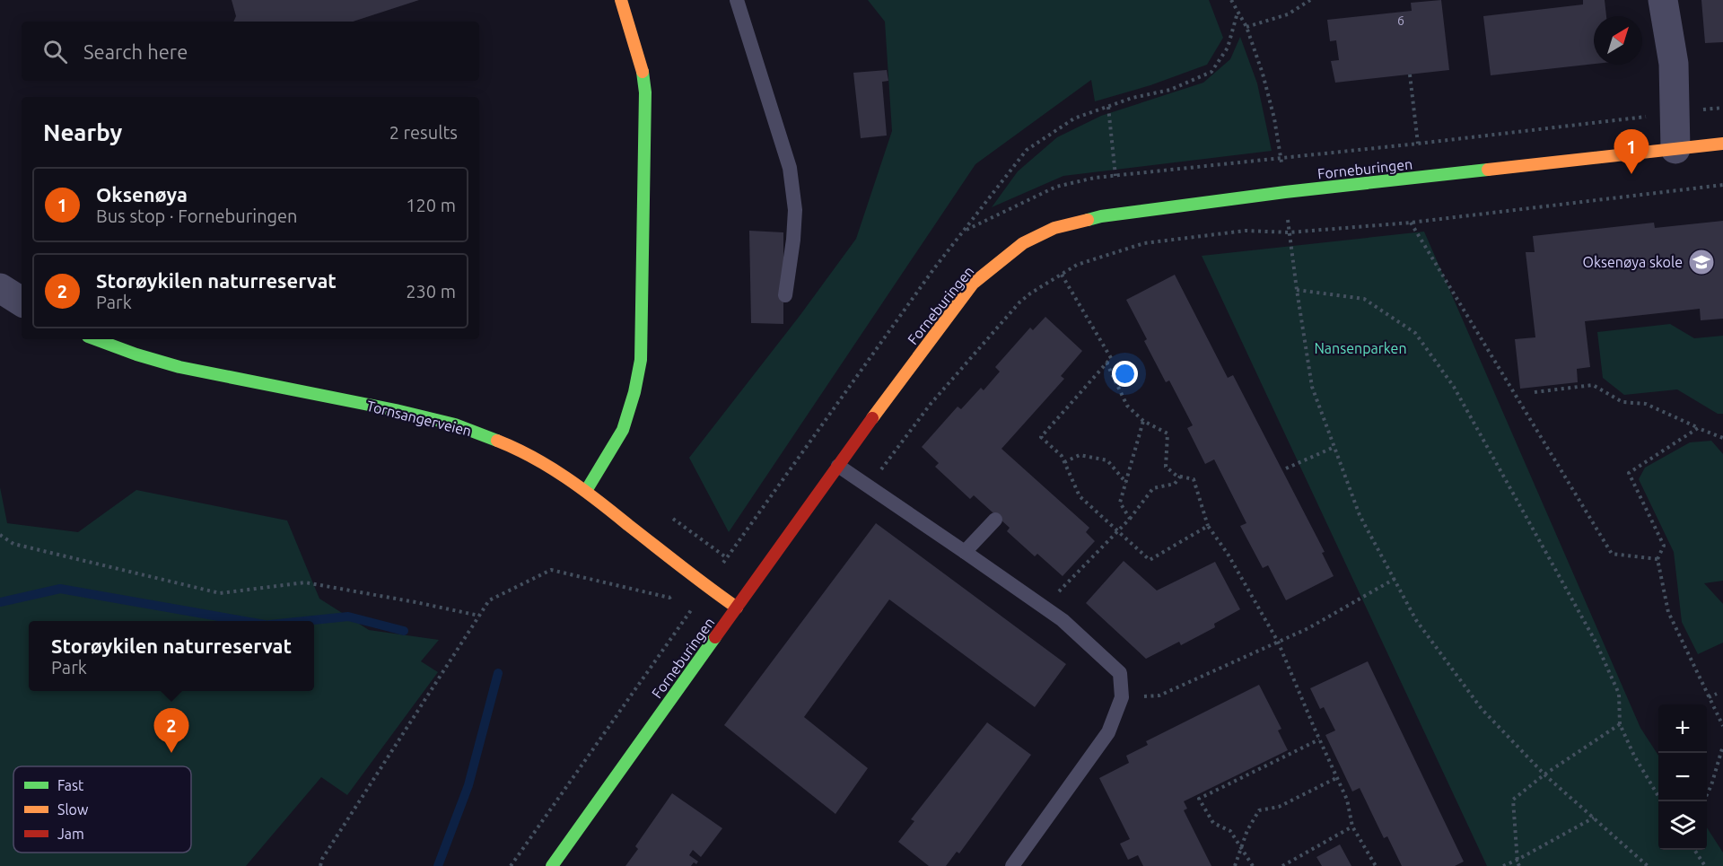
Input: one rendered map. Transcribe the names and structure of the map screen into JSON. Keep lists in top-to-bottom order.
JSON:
{
  "streets": {
    "street": ["Forneburingen", "Tornsangerveien"]
  },
  "crossings": [
    ["Forneburingen", "Tornsangerveien"]
  ],
  "parks": ["Nansenparken"],
  "places": {
    "school or university": ["Oksenøya skole"]
  },
  "house_numbers": ["6"],
  "legend": ["Fast", "Slow", "Jam"],
  "north": "top right",
  "page": {
    "search": "Search here",
    "heading": ["Nearby", "2 results"],
    "pins": ["1", "2"],
    "list": [
      {
        "mark": "1",
        "name": "Oksenøya",
        "note": "Bus stop · Forneburingen",
        "value": "120 m"
      },
      {
        "mark": "2",
        "name": "Storøykilen naturreservat",
        "note": "Park",
        "value": "230 m"
      }
    ],
    "popup": ["Storøykilen naturreservat", "Park"],
    "map_buttons": ["+", "−"]
  }
}
